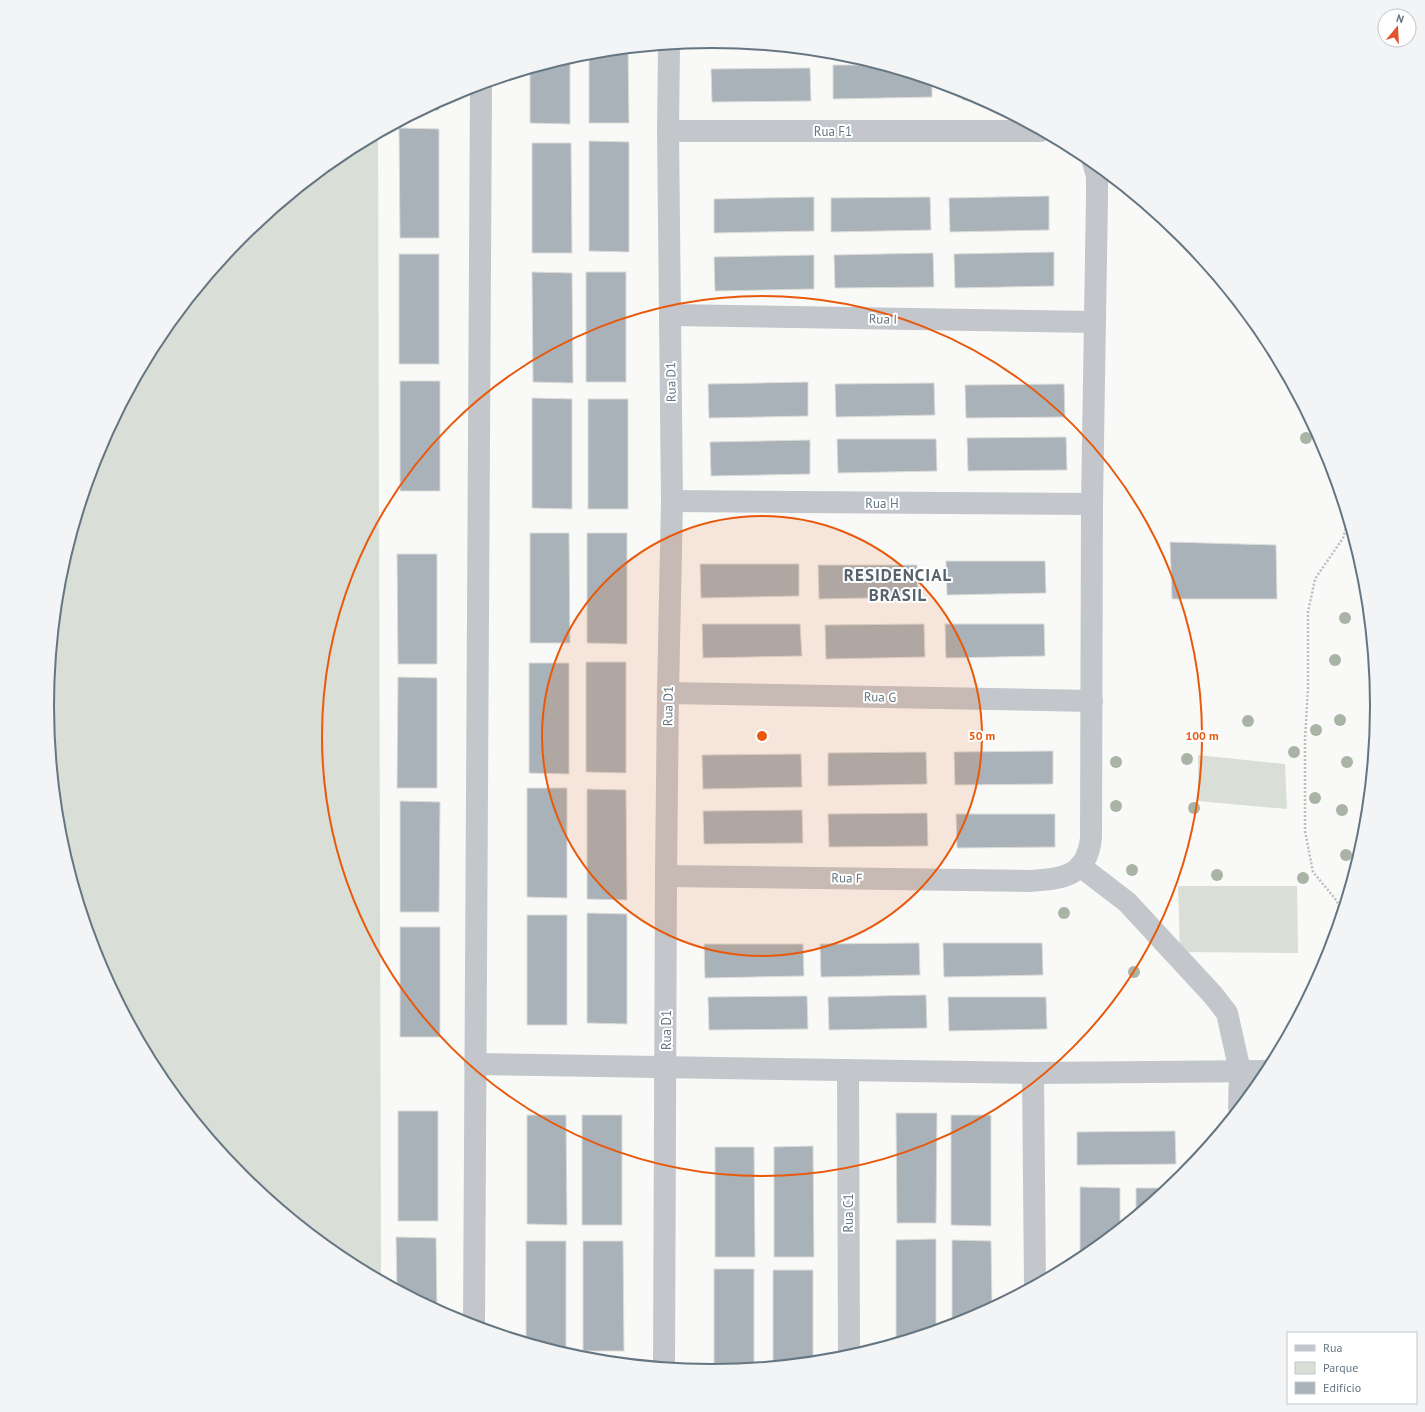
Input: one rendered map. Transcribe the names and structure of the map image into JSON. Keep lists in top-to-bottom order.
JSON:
{
  "streets": {
    "street": [
      "Rua F1",
      "Rua I",
      "Rua D1",
      "Rua H",
      "Rua G",
      "Rua F",
      "Rua C1"
    ]
  },
  "crossings": [
    ["Rua F1", "Rua D1"],
    ["Rua I", "Rua D1"],
    ["Rua D1", "Rua H"],
    ["Rua D1", "Rua G"],
    ["Rua D1", "Rua F"]
  ],
  "districts": ["RESIDENCIAL BRASIL"],
  "legend": ["Rua", "Parque", "Edifício"],
  "north": "top",
  "rings": ["50 m", "100 m"]
}
